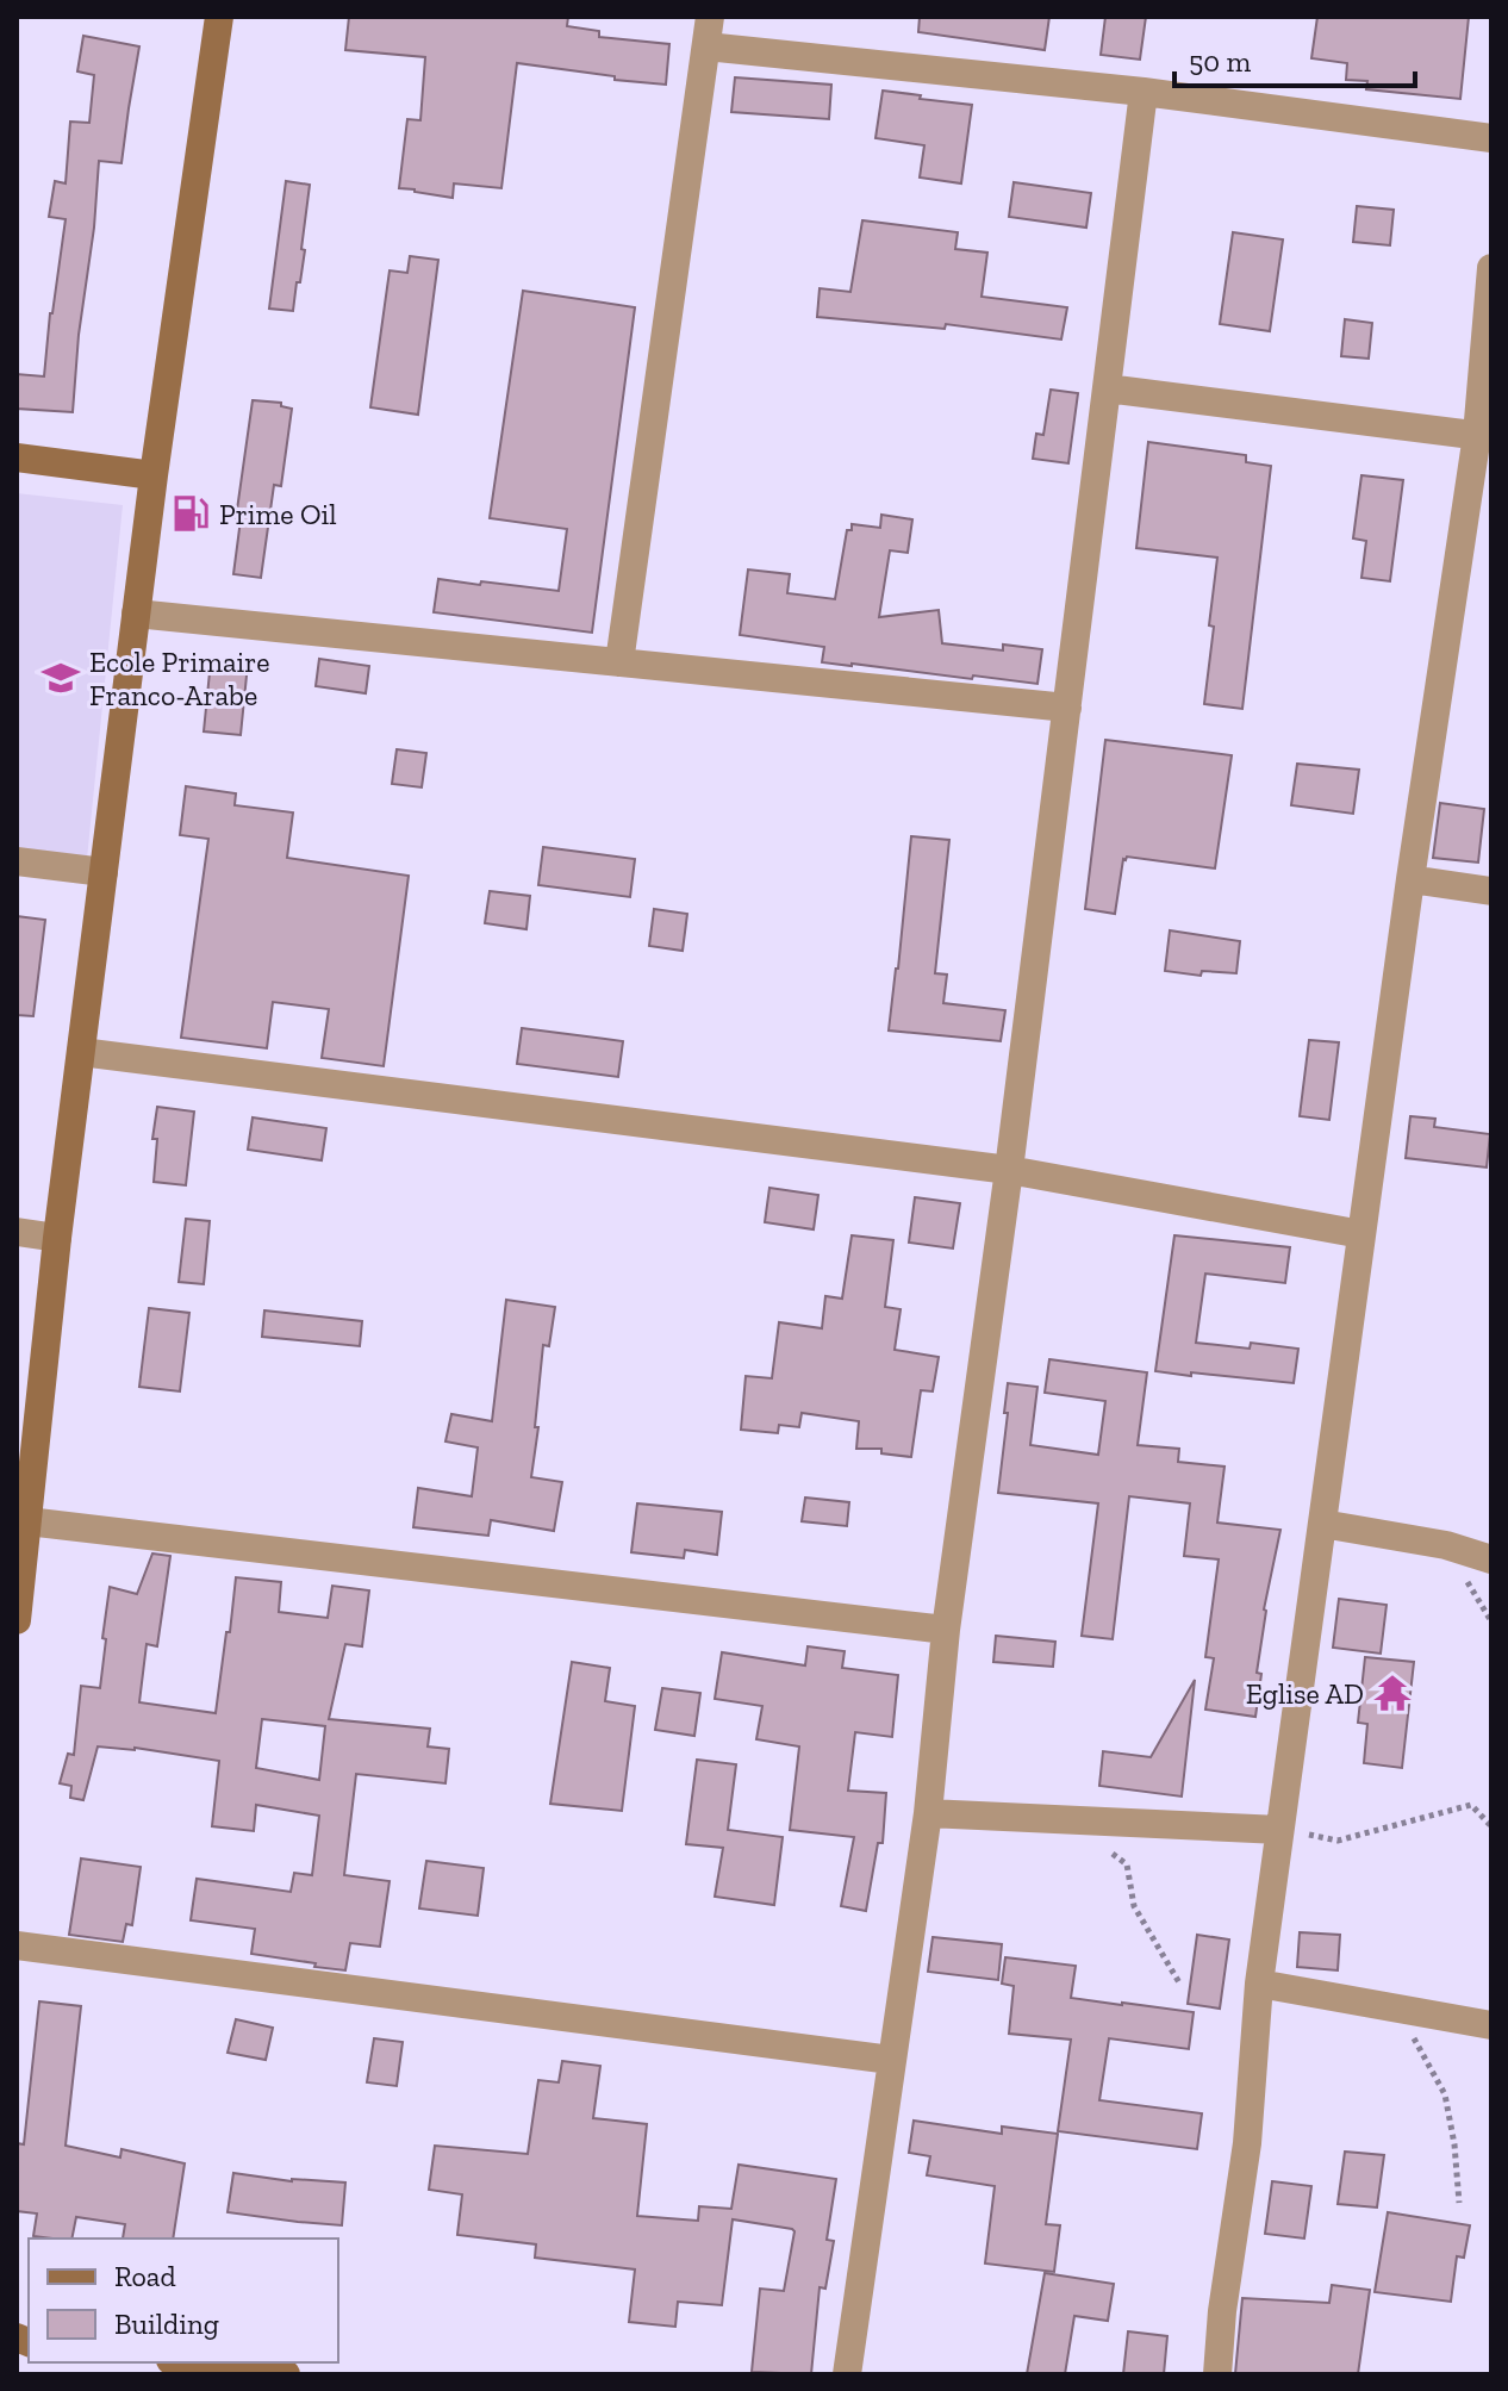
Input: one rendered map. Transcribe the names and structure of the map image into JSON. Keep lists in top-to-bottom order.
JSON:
{
  "places": {
    "fuel station": ["Prime Oil"],
    "school or university": ["Ecole Primaire Franco-Arabe"],
    "temple": ["Eglise AD"]
  },
  "legend": ["Road", "Building"],
  "scale_bar": "50 m"
}
